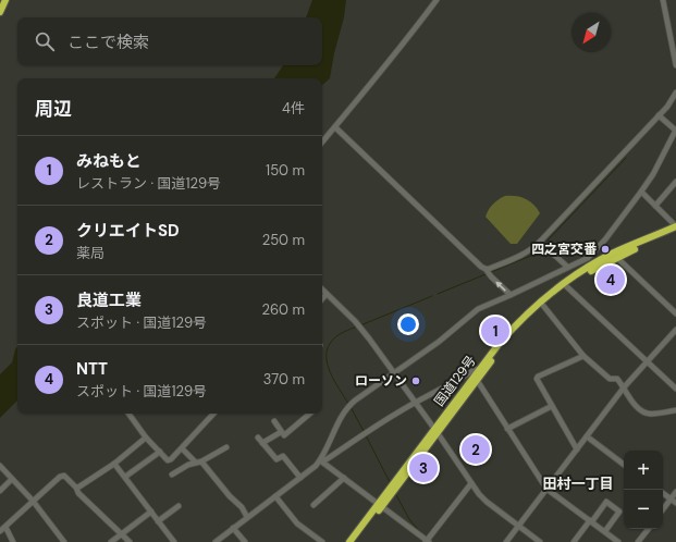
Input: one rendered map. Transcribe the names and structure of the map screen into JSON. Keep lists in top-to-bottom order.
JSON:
{
  "streets": {
    "highway": ["国道129号"]
  },
  "districts": ["田村一丁目"],
  "places": ["四之宮交番", "ローソン"],
  "north": "bottom left",
  "page": {
    "search": "ここで検索",
    "heading": ["周辺", "4件"],
    "list": [
      {
        "mark": "1",
        "name": "みねもと",
        "note": "レストラン · 国道129号",
        "value": "150 m"
      },
      {
        "mark": "2",
        "name": "クリエイトSD",
        "note": "薬局",
        "value": "250 m"
      },
      {
        "mark": "3",
        "name": "良道工業",
        "note": "スポット · 国道129号",
        "value": "260 m"
      },
      {
        "mark": "4",
        "name": "NTT",
        "note": "スポット · 国道129号",
        "value": "370 m"
      }
    ],
    "pins": [
      "4",
      "1",
      "2",
      "3"
    ],
    "map_buttons": ["+", "−"]
  }
}
